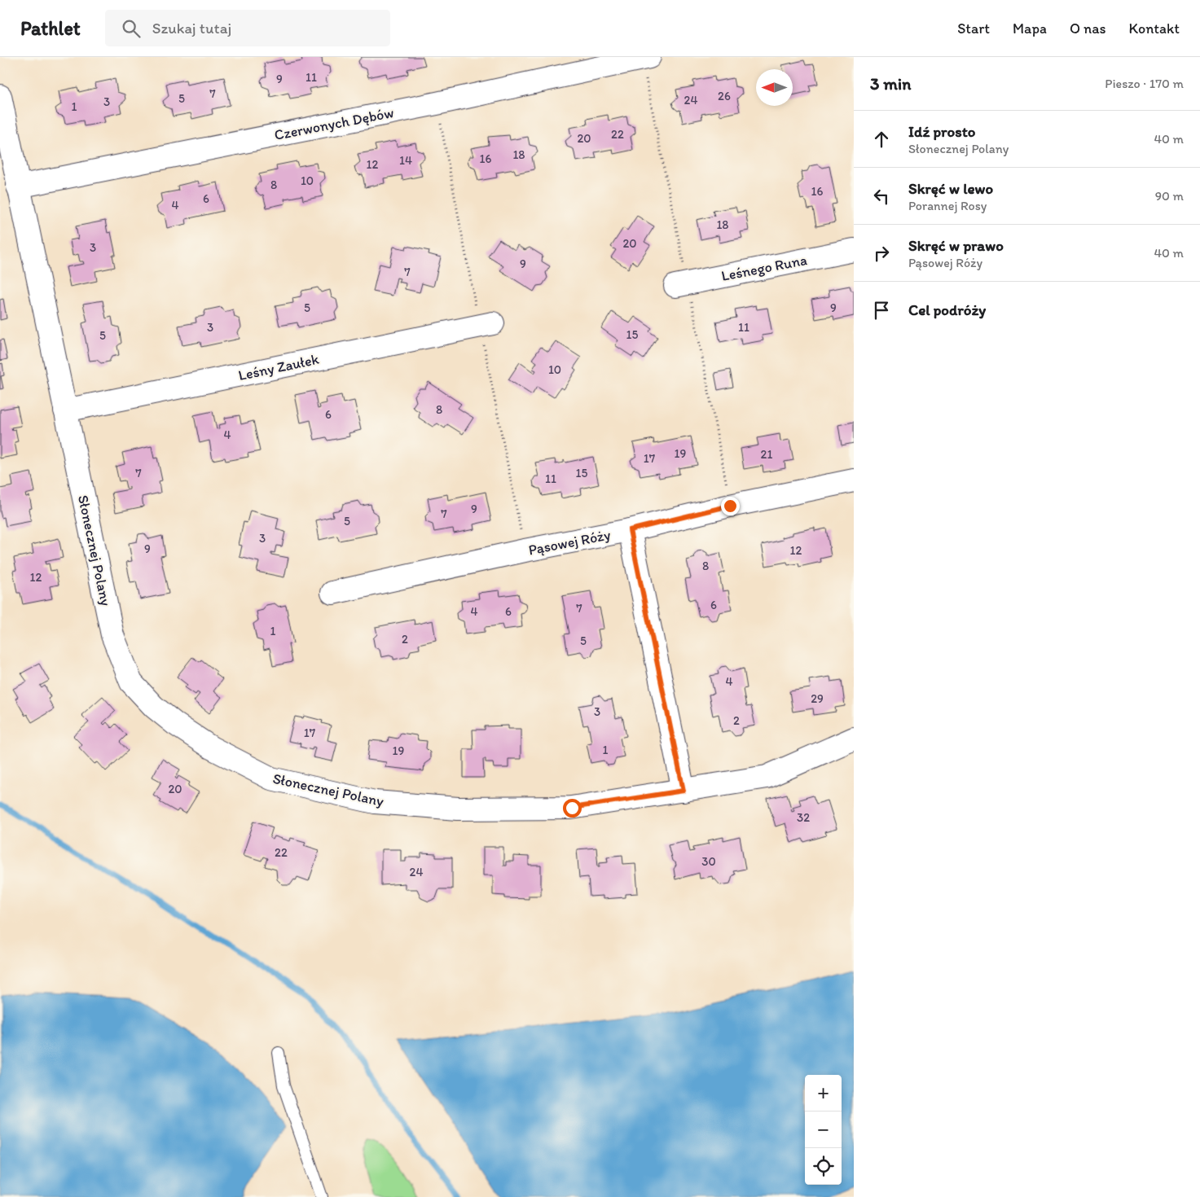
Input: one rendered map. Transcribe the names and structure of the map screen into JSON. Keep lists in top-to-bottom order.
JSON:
{
  "streets": {
    "street": [
      "Czerwonych Dębów",
      "Leśnego Runa",
      "Leśny Zaułek",
      "Pąsowej Róży",
      "Słonecznej Polany"
    ]
  },
  "crossings": [
    ["Czerwonych Dębów", "Słonecznej Polany"],
    ["Leśny Zaułek", "Słonecznej Polany"]
  ],
  "house_numbers": [
    "11",
    "9",
    "7",
    "26",
    "5",
    "24",
    "3",
    "1",
    "22",
    "20",
    "18",
    "16",
    "14",
    "12",
    "10",
    "8",
    "16",
    "6",
    "4",
    "18",
    "20",
    "3",
    "9",
    "7",
    "5",
    "9",
    "3",
    "11",
    "15",
    "5",
    "10",
    "8",
    "6",
    "4",
    "19",
    "21",
    "17",
    "7",
    "15",
    "11",
    "9",
    "7",
    "5",
    "3",
    "9",
    "12",
    "8",
    "12",
    "6",
    "7",
    "4",
    "6",
    "1",
    "2",
    "5",
    "4",
    "29",
    "3",
    "2",
    "17",
    "1",
    "19",
    "20",
    "32",
    "22",
    "30",
    "24"
  ],
  "north": "left",
  "page": {
    "header": "Pathlet",
    "search": "Szukaj tutaj",
    "nav": [
      "Start",
      "Mapa",
      "O nas",
      "Kontakt"
    ],
    "heading": ["3 min", "Pieszo · 170 m"],
    "list": [
      ["Idź prosto", "Słonecznej Polany", "40 m"],
      ["Skręć w lewo", "Porannej Rosy", "90 m"],
      ["Skręć w prawo", "Pąsowej Róży", "40 m"],
      "Cel podróży"
    ],
    "map_buttons": ["+", "−"]
  }
}
